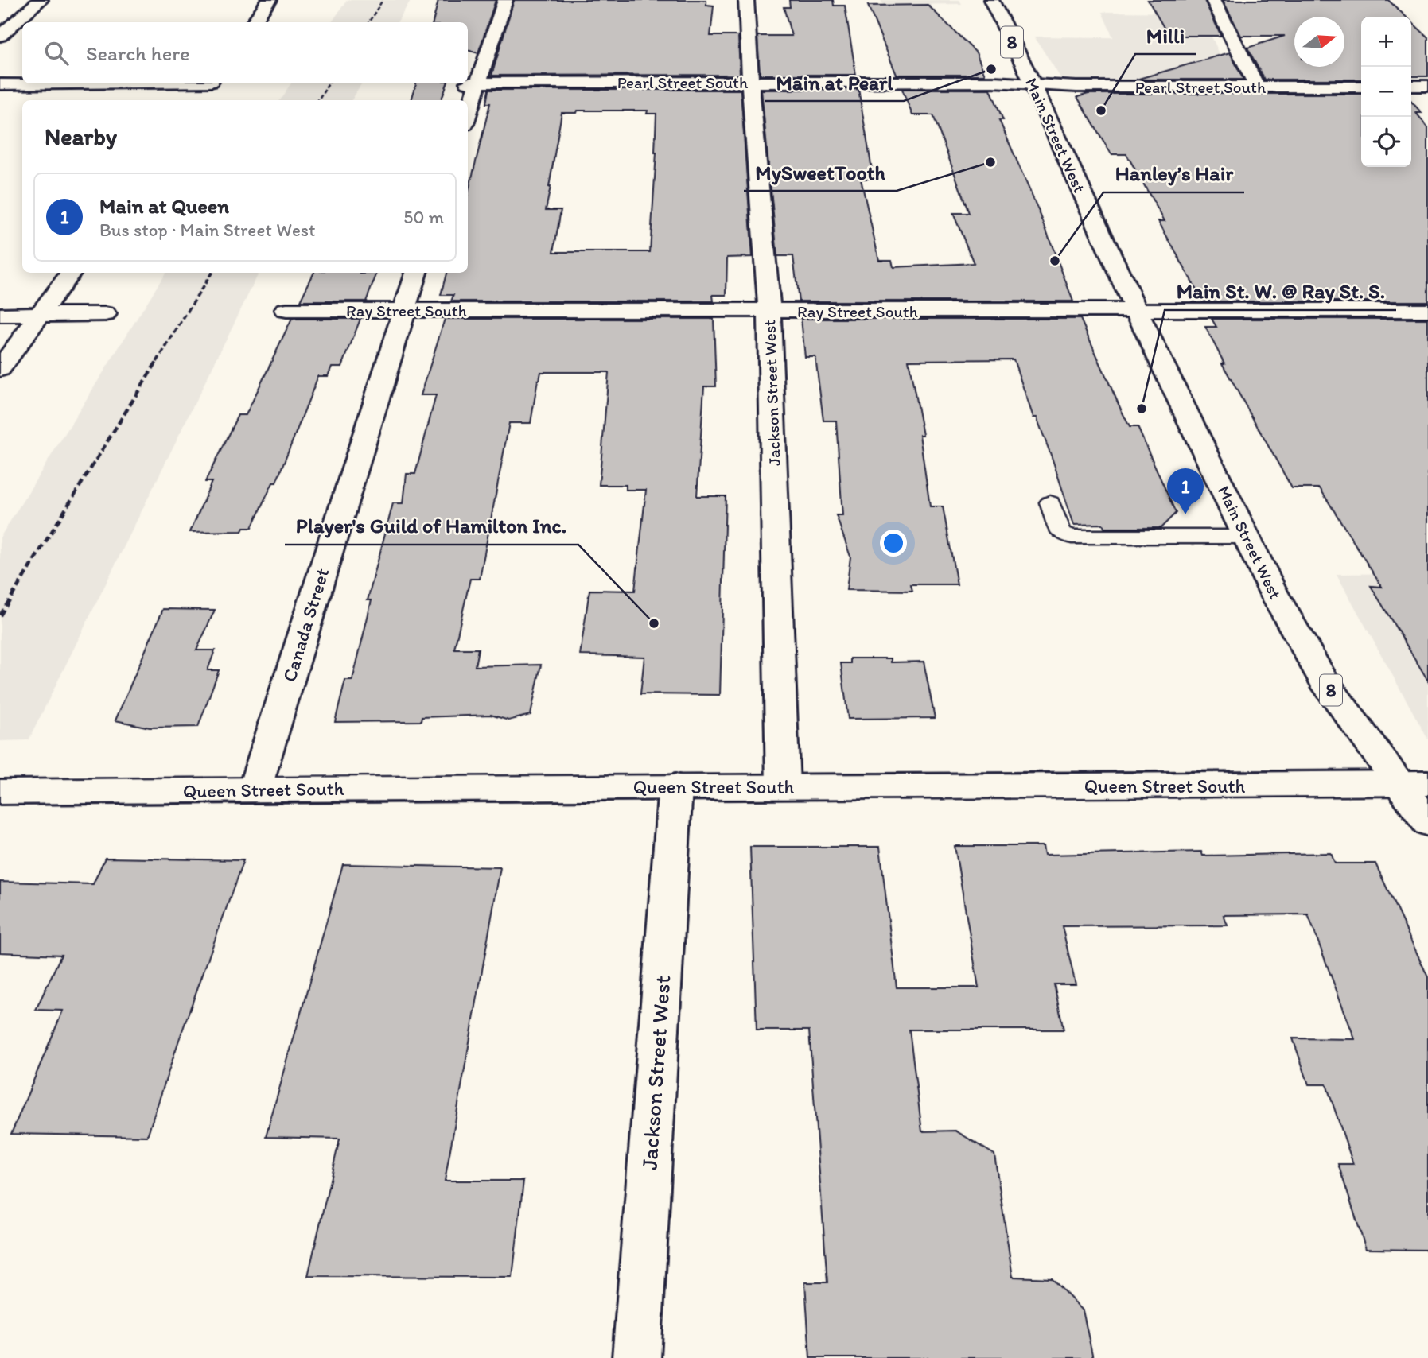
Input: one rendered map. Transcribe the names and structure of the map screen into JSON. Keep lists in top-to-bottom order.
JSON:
{
  "streets": {
    "street": [
      "8",
      "Pearl Street South",
      "Main Street West",
      "Ray Street South",
      "Jackson Street West",
      "Canada Street",
      "Queen Street South"
    ]
  },
  "crossings": [
    ["Pearl Street South", "Main Street West"],
    ["Pearl Street South", "Jackson Street West"],
    ["Main Street West", "Ray Street South"],
    ["Main Street West", "Queen Street South"],
    ["Ray Street South", "Jackson Street West"],
    ["Ray Street South", "Canada Street"],
    ["Jackson Street West", "Queen Street South"],
    ["Canada Street", "Queen Street South"]
  ],
  "places": [
    "Main at Pearl",
    "Milli",
    "MySweetTooth",
    "Hanley’s Hair",
    "Main St. W. @ Ray St. S.",
    "Player's Guild of Hamilton Inc."
  ],
  "north": "right",
  "page": {
    "map_buttons": ["+", "−"],
    "search": "Search here",
    "heading": "Nearby",
    "list": [
      {
        "mark": "1",
        "name": "Main at Queen",
        "note": "Bus stop · Main Street West",
        "value": "50 m"
      }
    ],
    "pins": "1"
  }
}
